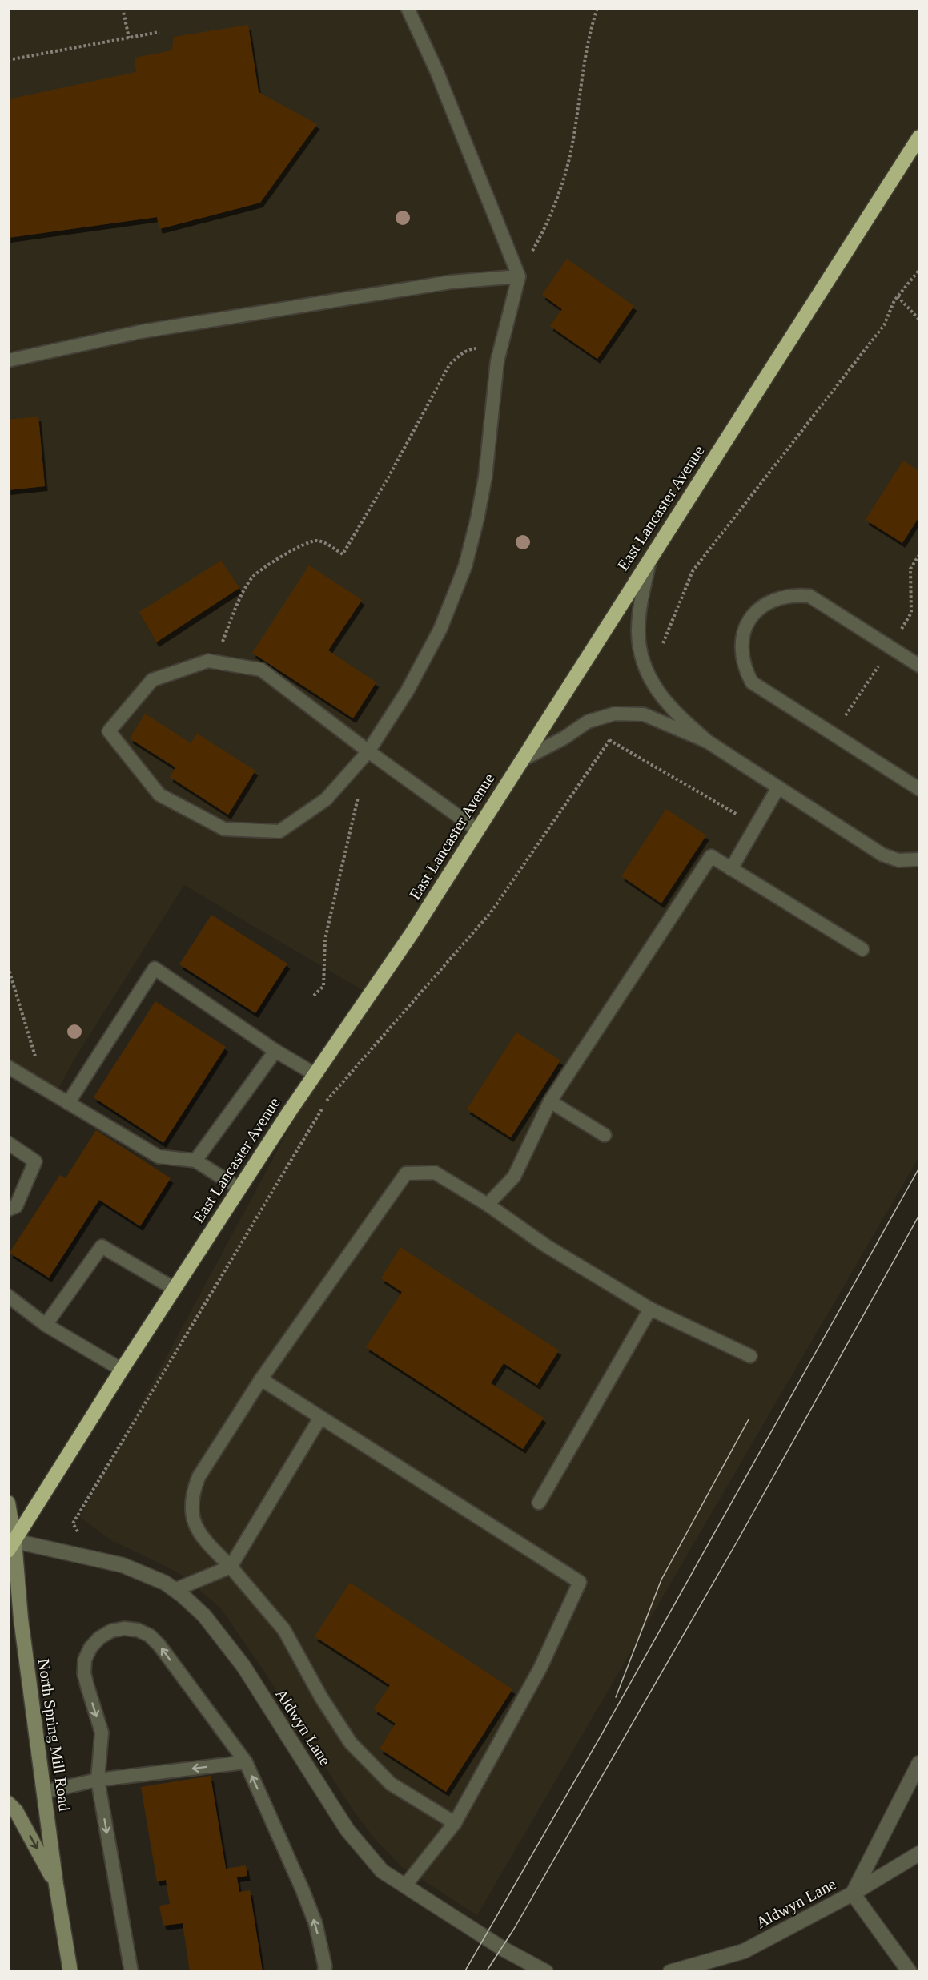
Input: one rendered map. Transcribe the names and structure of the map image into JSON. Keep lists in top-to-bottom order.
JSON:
{
  "streets": {
    "highway": ["East Lancaster Avenue"],
    "main road": ["North Spring Mill Road"],
    "street": ["Aldwyn Lane"]
  },
  "crossings": [
    ["East Lancaster Avenue", "Aldwyn Lane"],
    ["East Lancaster Avenue", "North Spring Mill Road"],
    ["Aldwyn Lane", "North Spring Mill Road"]
  ]
}
